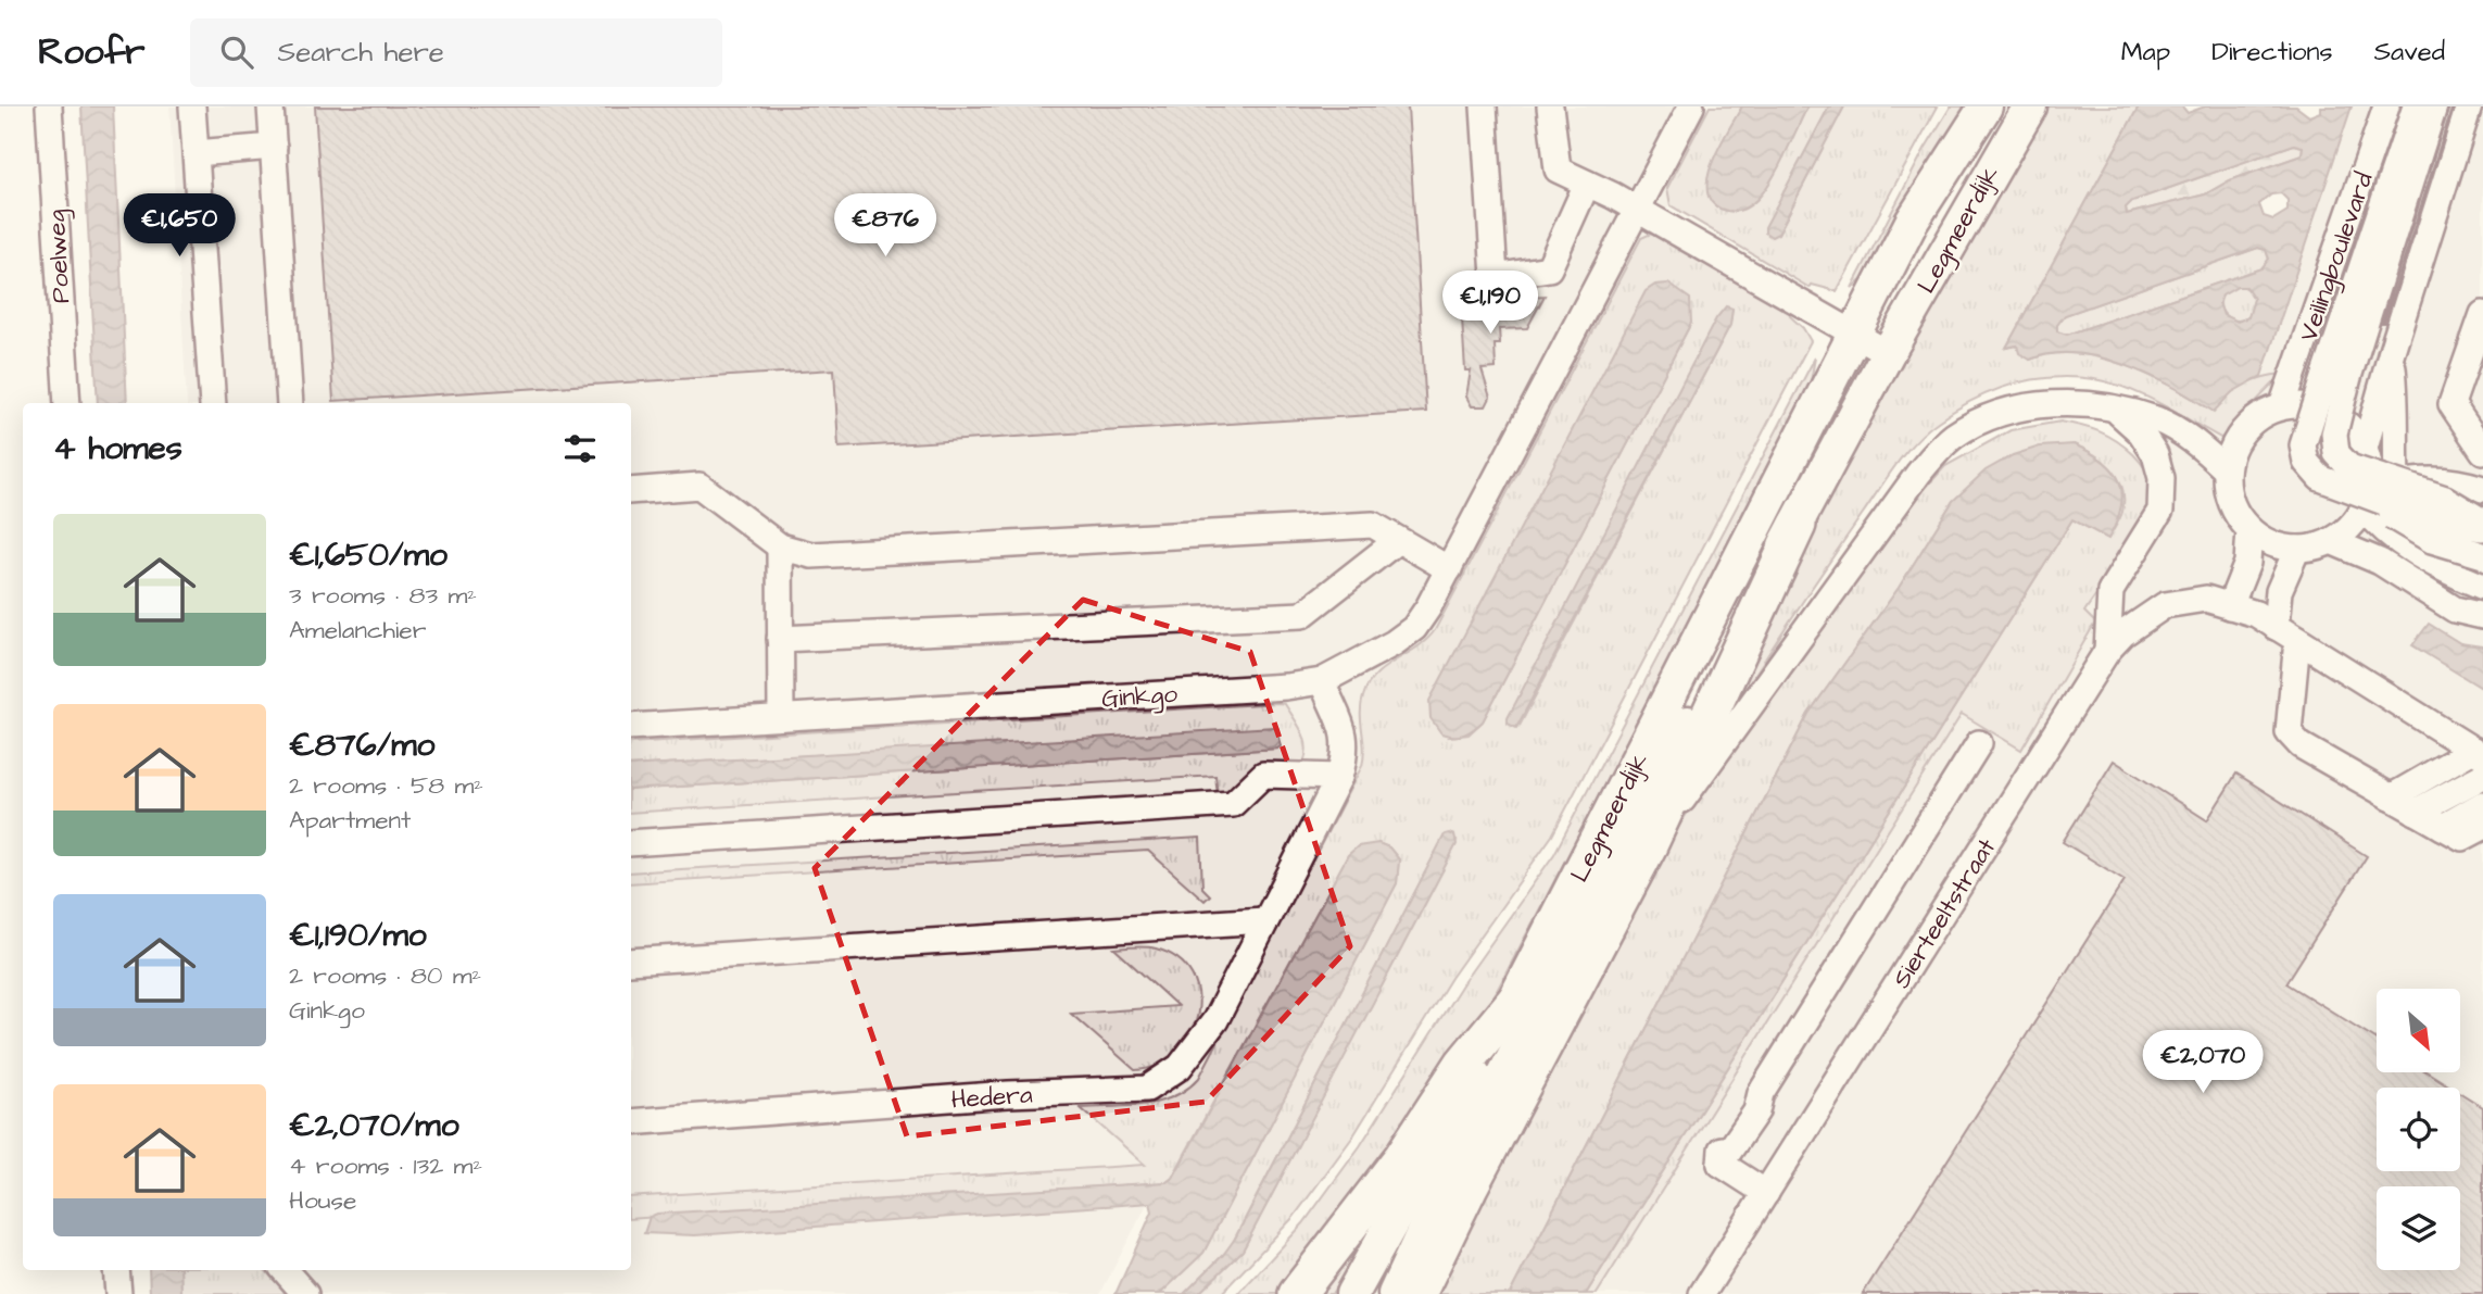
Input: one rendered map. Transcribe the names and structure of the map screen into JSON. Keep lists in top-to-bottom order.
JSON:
{
  "streets": {
    "main road": ["Legmeerdijk"],
    "street": [
      "Poelweg",
      "Veilingboulevard",
      "Ginkgo",
      "Sierteeltstraat",
      "Hedera"
    ]
  },
  "crossings": [
    ["Ginkgo", "Hedera"]
  ],
  "north": "bottom right",
  "page": {
    "header": "Roofr",
    "search": "Search here",
    "nav": ["Map", "Directions", "Saved"],
    "price": [
      "€1,650",
      "€876",
      "€1,190",
      "€2,070"
    ],
    "heading": "4 homes",
    "list": [
      {
        "name": "€1,650/mo",
        "note": "3 rooms · 83 m² · Amelanchier"
      },
      {
        "name": "€876/mo",
        "note": "2 rooms · 58 m² · Apartment"
      },
      {
        "name": "€1,190/mo",
        "note": "2 rooms · 80 m² · Ginkgo"
      },
      {
        "name": "€2,070/mo",
        "note": "4 rooms · 132 m² · House"
      }
    ]
  }
}
